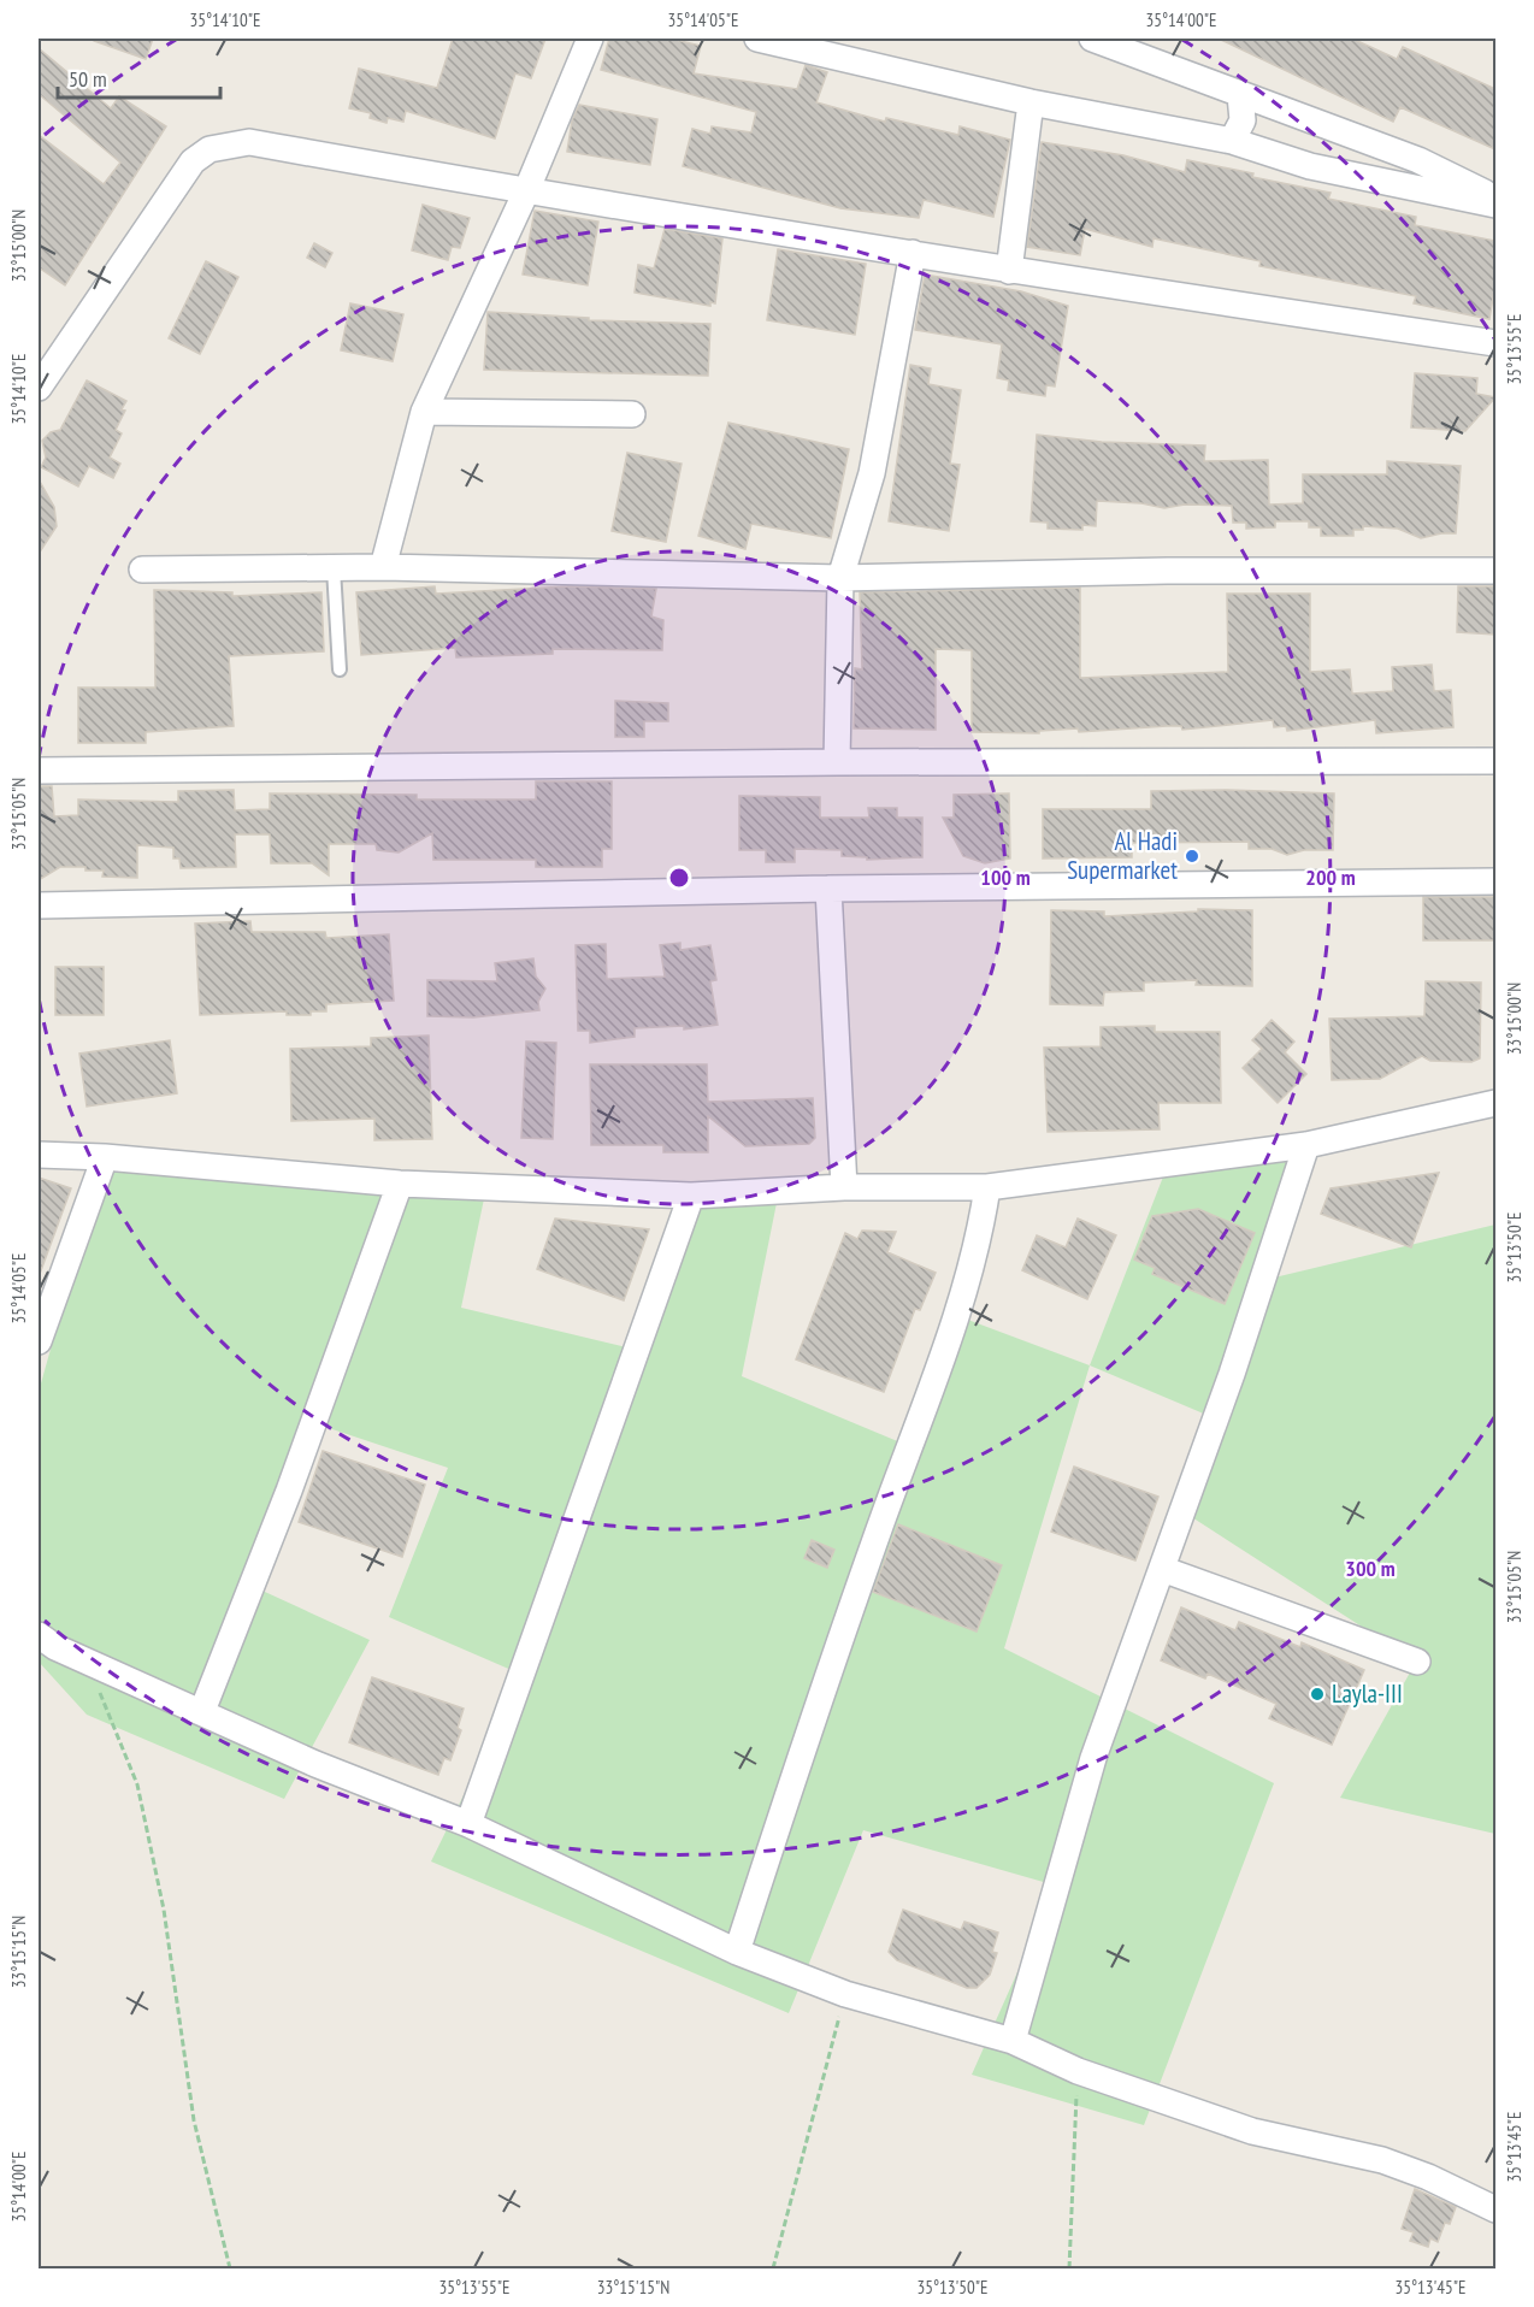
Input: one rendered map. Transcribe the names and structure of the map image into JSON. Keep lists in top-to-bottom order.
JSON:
{
  "places": ["Al Hadi Supermarket", "Layla-III"],
  "scale_bar": "50 m",
  "coordinates": [
    "35°14'10\"E",
    "35°14'05\"E",
    "35°14'00\"E",
    "33°15'00\"N",
    "35°13'55\"E",
    "33°15'05\"N",
    "35°13'50\"E",
    "33°15'15\"N",
    "35°13'45\"E"
  ],
  "rings": ["100 m", "200 m", "300 m"]
}
